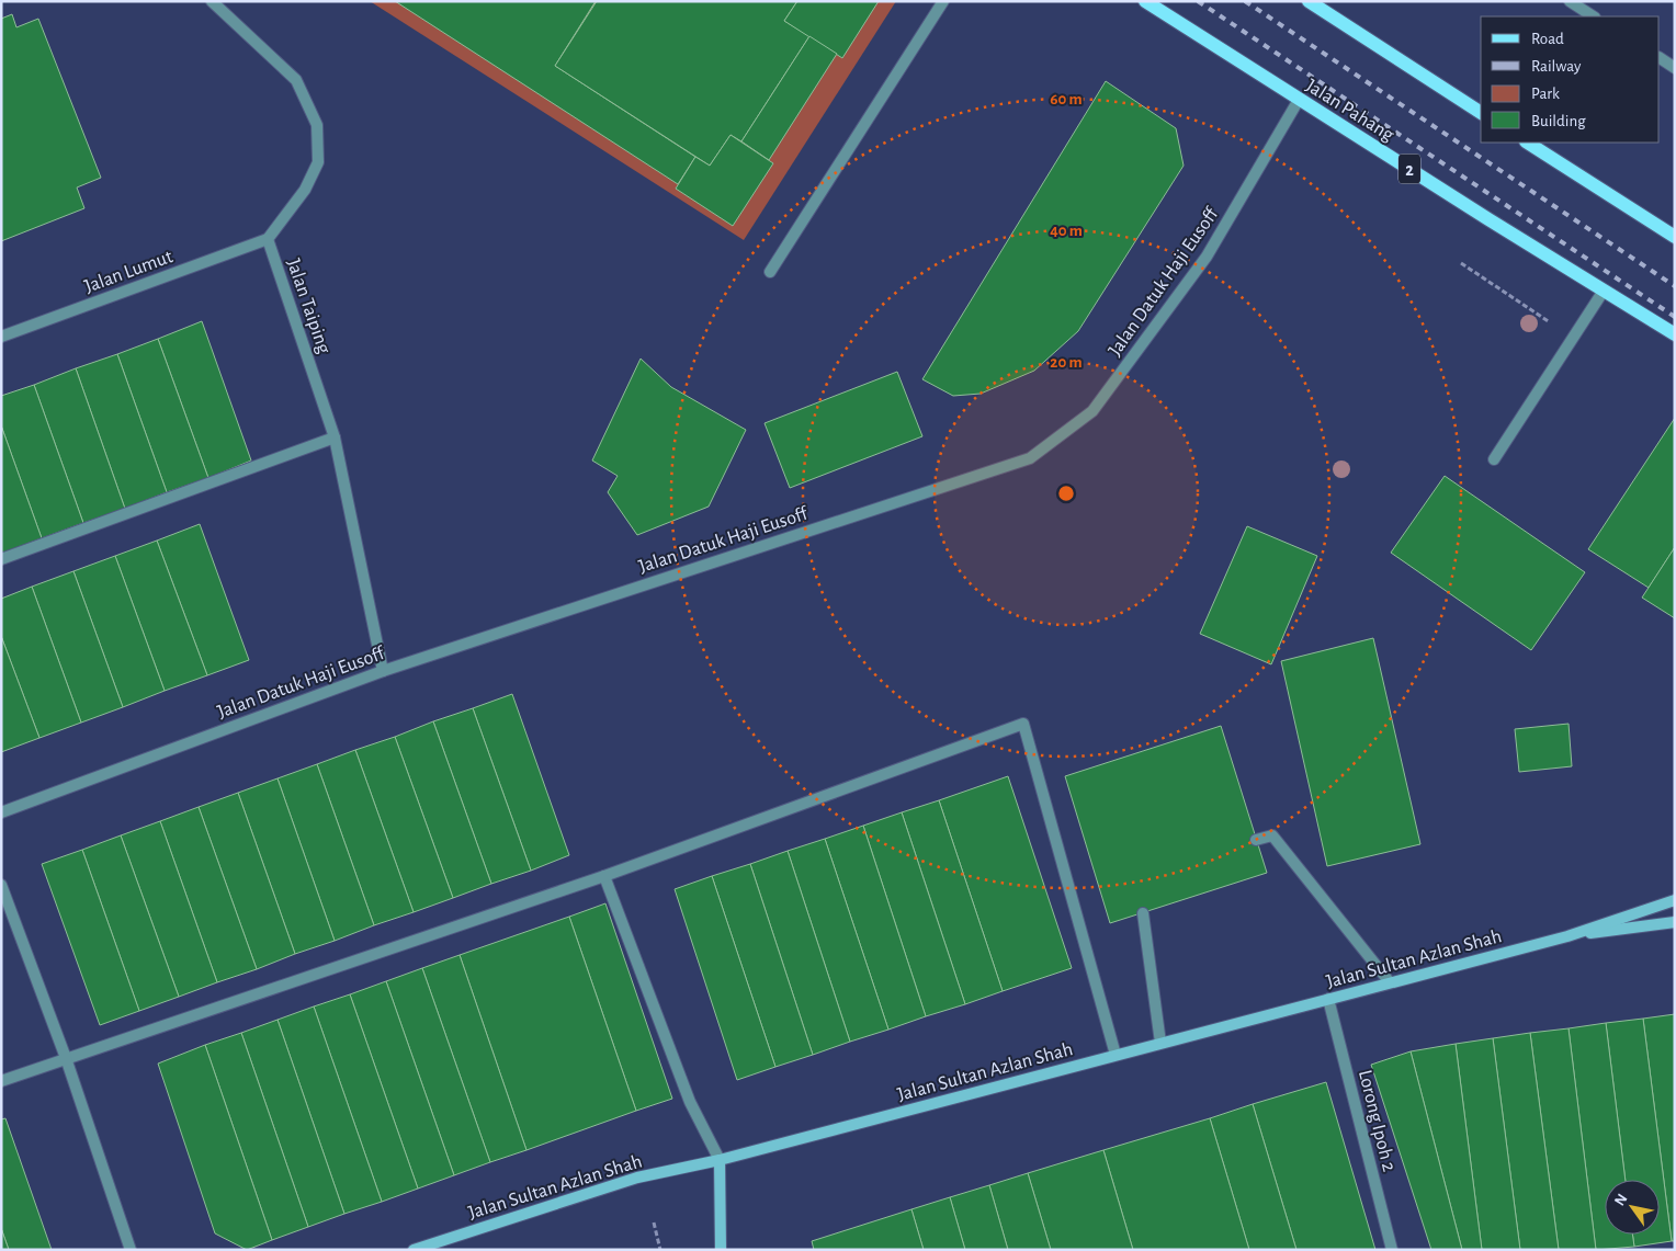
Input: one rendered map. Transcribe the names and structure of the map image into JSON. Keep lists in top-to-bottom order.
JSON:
{
  "streets": {
    "main road": ["Jalan Pahang", "2", "Jalan Sultan Azlan Shah"],
    "street": [
      "Jalan Lumut",
      "Jalan Datuk Haji Eusoff",
      "Jalan Taiping",
      "Lorong Ipoh 2"
    ]
  },
  "crossings": [
    ["Jalan Pahang", "Jalan Datuk Haji Eusoff"],
    ["Jalan Lumut", "Jalan Taiping"],
    ["Jalan Datuk Haji Eusoff", "Jalan Taiping"],
    ["Jalan Sultan Azlan Shah", "Lorong Ipoh 2"]
  ],
  "legend": [
    "Road",
    "Railway",
    "Park",
    "Building"
  ],
  "north": "top left",
  "rings": ["60 m", "40 m", "20 m"]
}
